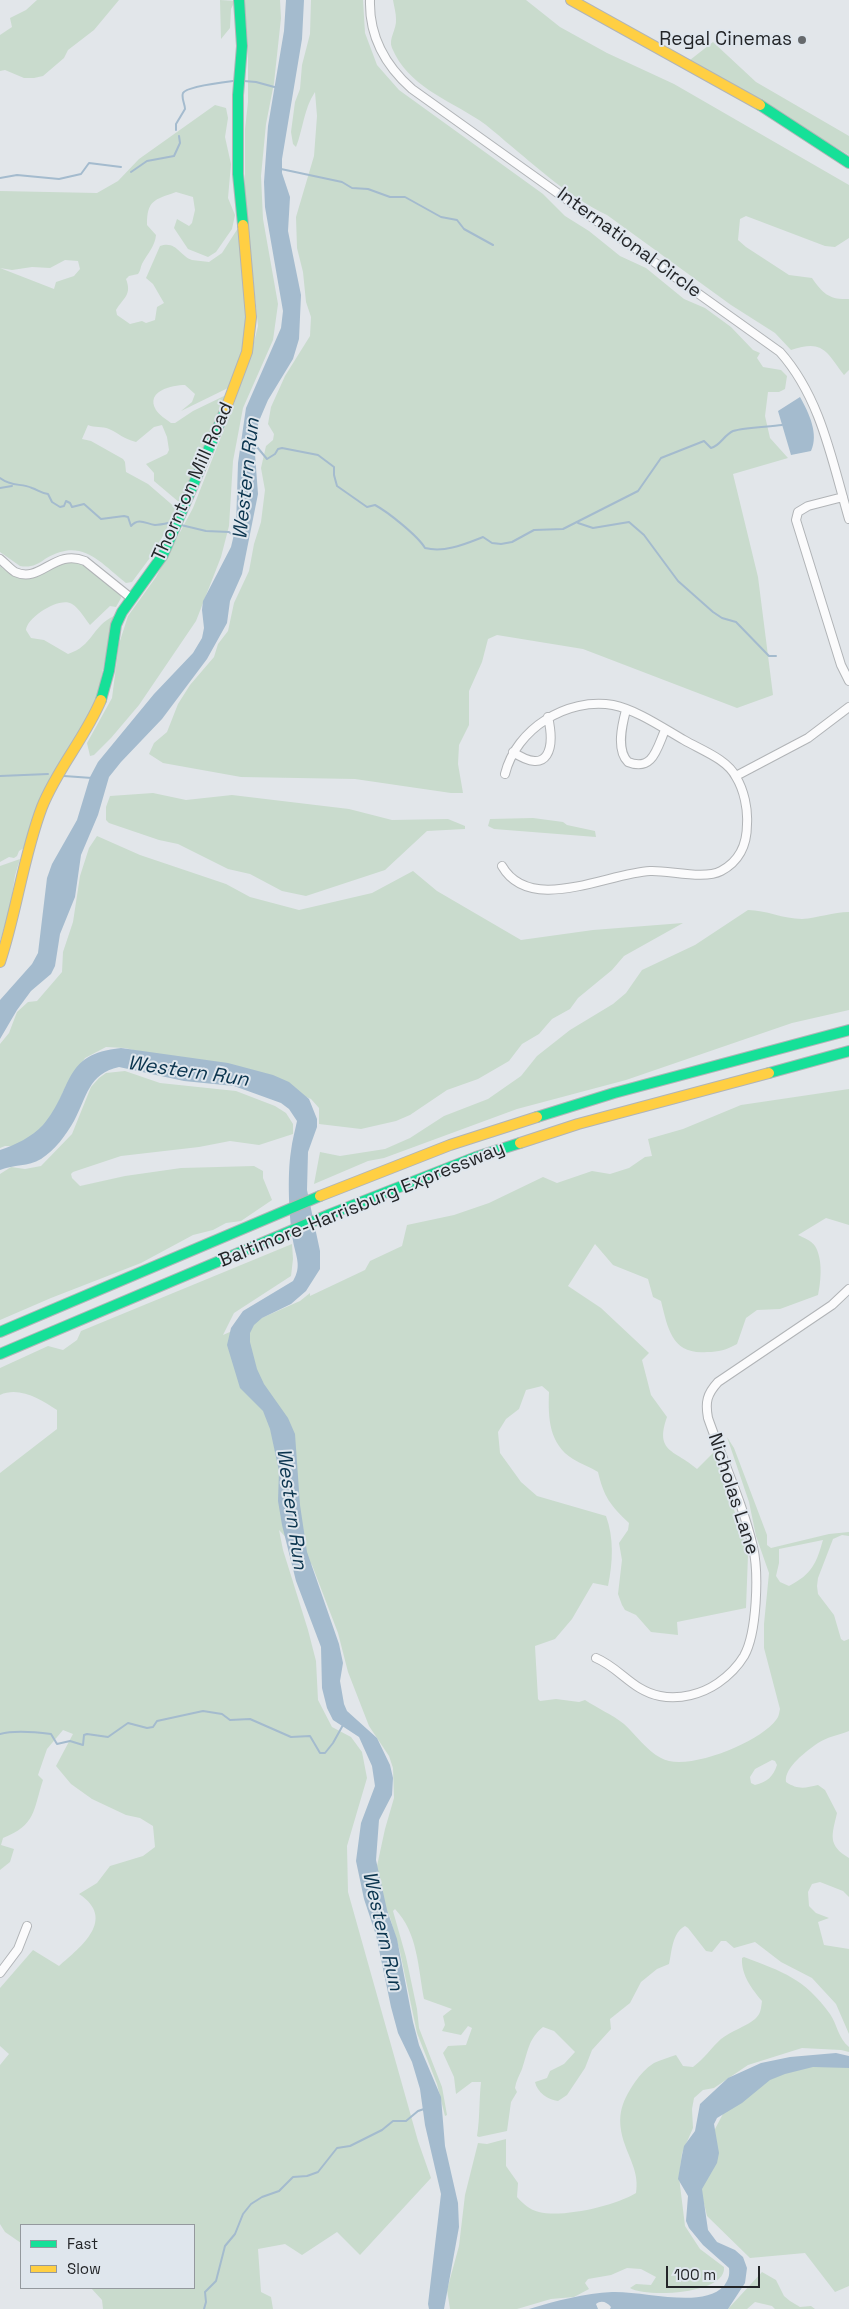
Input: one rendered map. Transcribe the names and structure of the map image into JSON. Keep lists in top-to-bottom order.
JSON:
{
  "streets": {
    "main road": ["Thornton Mill Road", "Baltimore-Harrisburg Expressway"],
    "street": ["International Circle", "Nicholas Lane"]
  },
  "water": ["Western Run"],
  "places": ["Regal Cinemas"],
  "legend": ["Fast", "Slow"],
  "scale_bar": "100 m"
}
